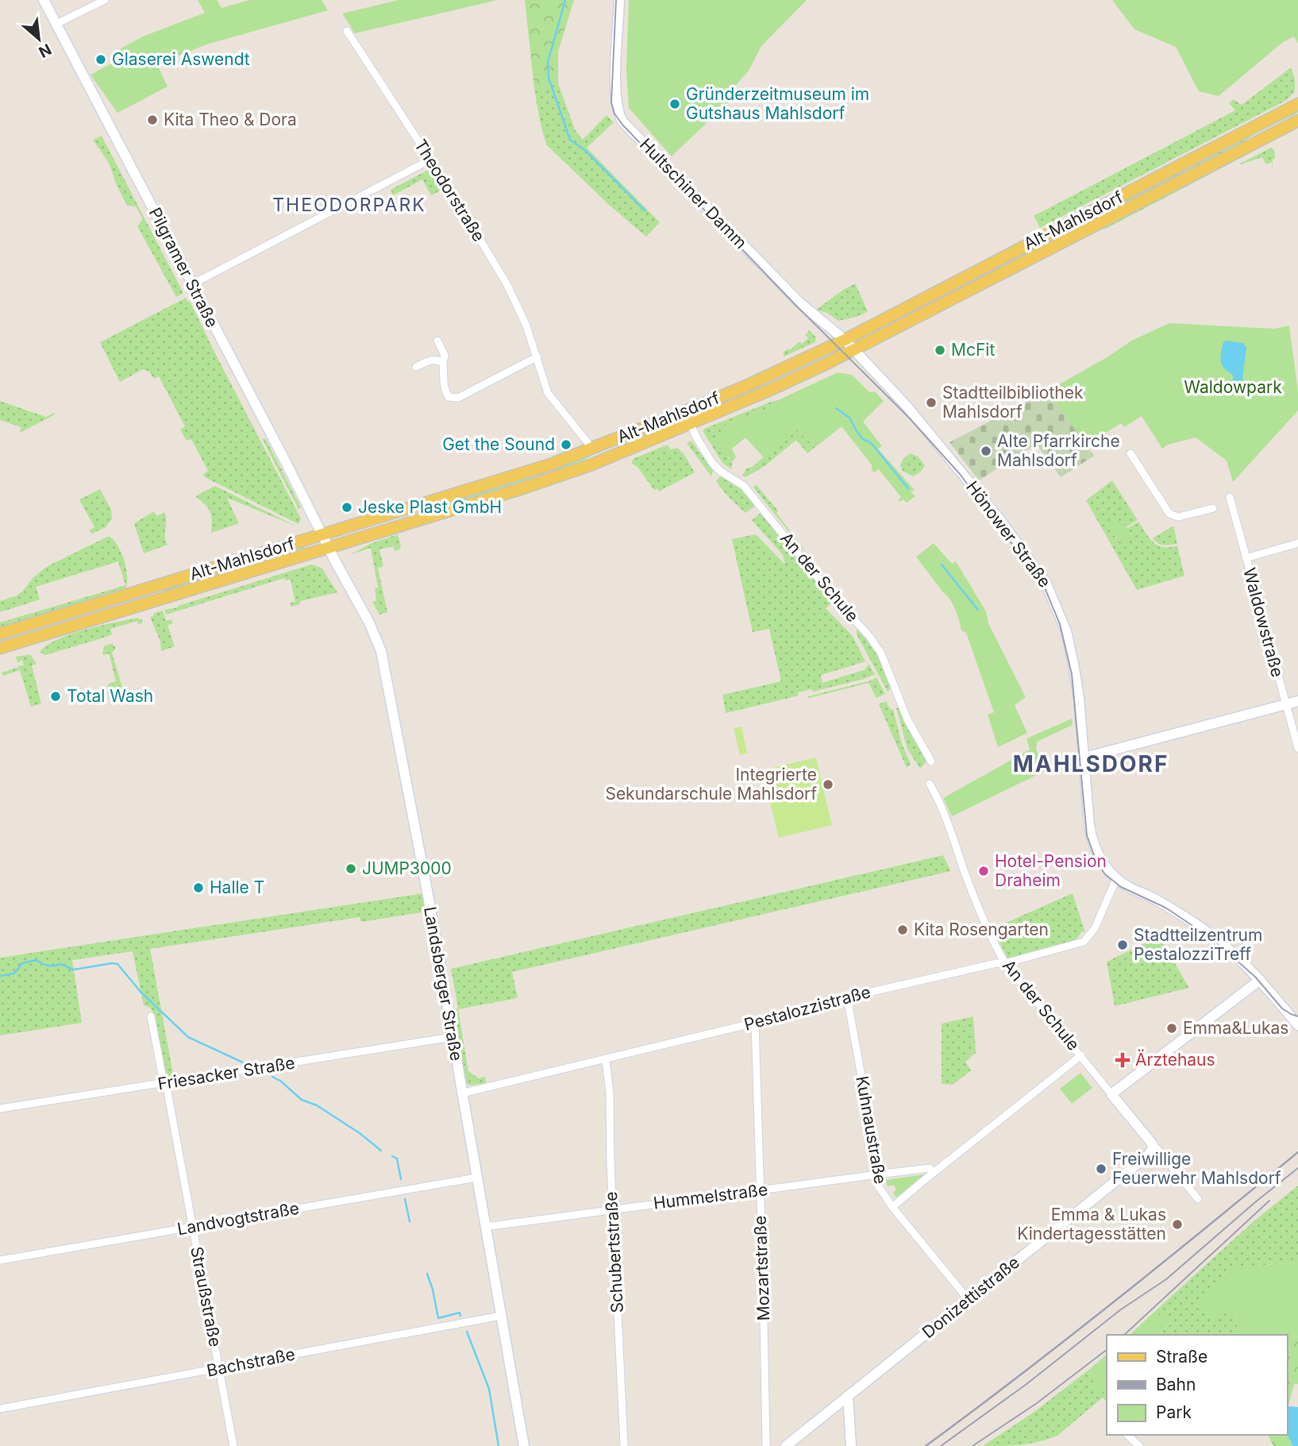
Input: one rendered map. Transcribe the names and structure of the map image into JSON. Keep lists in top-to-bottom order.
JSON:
{
  "streets": {
    "main road": ["Alt-Mahlsdorf"],
    "street": [
      "Theodorstraße",
      "Hultschiner Damm",
      "Pilgramer Straße",
      "Hönower Straße",
      "An der Schule",
      "Waldowstraße",
      "Landsberger Straße",
      "Pestalozzistraße",
      "Friesacker Straße",
      "Kuhnaustraße",
      "Hummelstraße",
      "Landvogtstraße",
      "Schubertstraße",
      "Mozartstraße",
      "Straußstraße",
      "Donizettistraße",
      "Bachstraße"
    ]
  },
  "crossings": [
    ["Theodorstraße", "Alt-Mahlsdorf"],
    ["Hultschiner Damm", "Alt-Mahlsdorf"],
    ["Hultschiner Damm", "Hönower Straße"],
    ["Alt-Mahlsdorf", "Pilgramer Straße"],
    ["Alt-Mahlsdorf", "Hönower Straße"],
    ["Alt-Mahlsdorf", "An der Schule"],
    ["Alt-Mahlsdorf", "Landsberger Straße"],
    ["Pilgramer Straße", "Landsberger Straße"],
    ["Hönower Straße", "Pestalozzistraße"],
    ["An der Schule", "Pestalozzistraße"],
    ["An der Schule", "Donizettistraße"],
    ["Landsberger Straße", "Pestalozzistraße"],
    ["Landsberger Straße", "Friesacker Straße"],
    ["Landsberger Straße", "Hummelstraße"],
    ["Landsberger Straße", "Landvogtstraße"],
    ["Landsberger Straße", "Bachstraße"],
    ["Pestalozzistraße", "Kuhnaustraße"],
    ["Pestalozzistraße", "Schubertstraße"],
    ["Pestalozzistraße", "Mozartstraße"],
    ["Friesacker Straße", "Straußstraße"],
    ["Kuhnaustraße", "Hummelstraße"],
    ["Kuhnaustraße", "Donizettistraße"],
    ["Hummelstraße", "Schubertstraße"],
    ["Hummelstraße", "Mozartstraße"],
    ["Landvogtstraße", "Straußstraße"],
    ["Straußstraße", "Bachstraße"]
  ],
  "districts": ["THEODORPARK", "MAHLSDORF"],
  "parks": ["Waldowpark"],
  "places": {
    "other": [
      "Glaserei Aswendt",
      "Gründerzeitmuseum im Gutshaus Mahlsdorf",
      "Kita Theo & Dora",
      "McFit",
      "Stadtteilbibliothek Mahlsdorf",
      "Get the Sound",
      "Alte Pfarrkirche Mahlsdorf",
      "Jeske Plast GmbH",
      "Total Wash",
      "Integrierte Sekundarschule Mahlsdorf",
      "JUMP3000",
      "Hotel-Pension Draheim",
      "Halle T",
      "Kita Rosengarten",
      "Stadtteilzentrum PestalozziTreff",
      "Emma&Lukas",
      "Freiwillige Feuerwehr Mahlsdorf",
      "Emma & Lukas Kindertagesstätten"
    ],
    "health": ["Ärztehaus"]
  },
  "legend": ["Straße", "Bahn", "Park"],
  "north": "bottom right"
}
